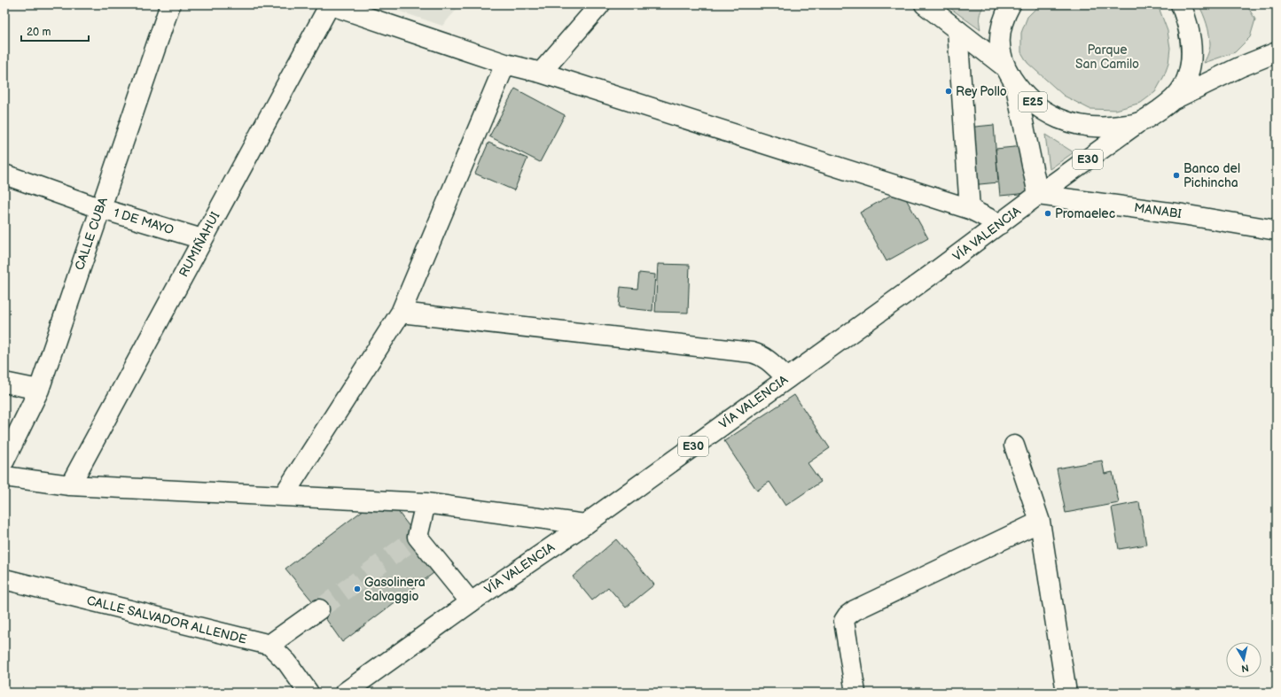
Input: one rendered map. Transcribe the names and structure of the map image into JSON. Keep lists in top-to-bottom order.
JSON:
{
  "streets": {
    "main road": [
      "E25",
      "E30",
      "MANABI",
      "1 DE MAYO",
      "CALLE CUBA",
      "VÍA VALENCIA",
      "RUMIÑAHUI",
      "CALLE SALVADOR ALLENDE"
    ]
  },
  "crossings": [
    ["E25", "VÍA VALENCIA"],
    ["MANABI", "VÍA VALENCIA"],
    ["1 DE MAYO", "CALLE CUBA"],
    ["1 DE MAYO", "RUMIÑAHUI"]
  ],
  "parks": ["Parque San Camilo"],
  "places": [
    "Rey Pollo",
    "Banco del Pichincha",
    "Promaelec",
    "Gasolinera Salvaggio"
  ],
  "scale_bar": "20 m",
  "north": "bottom"
}
